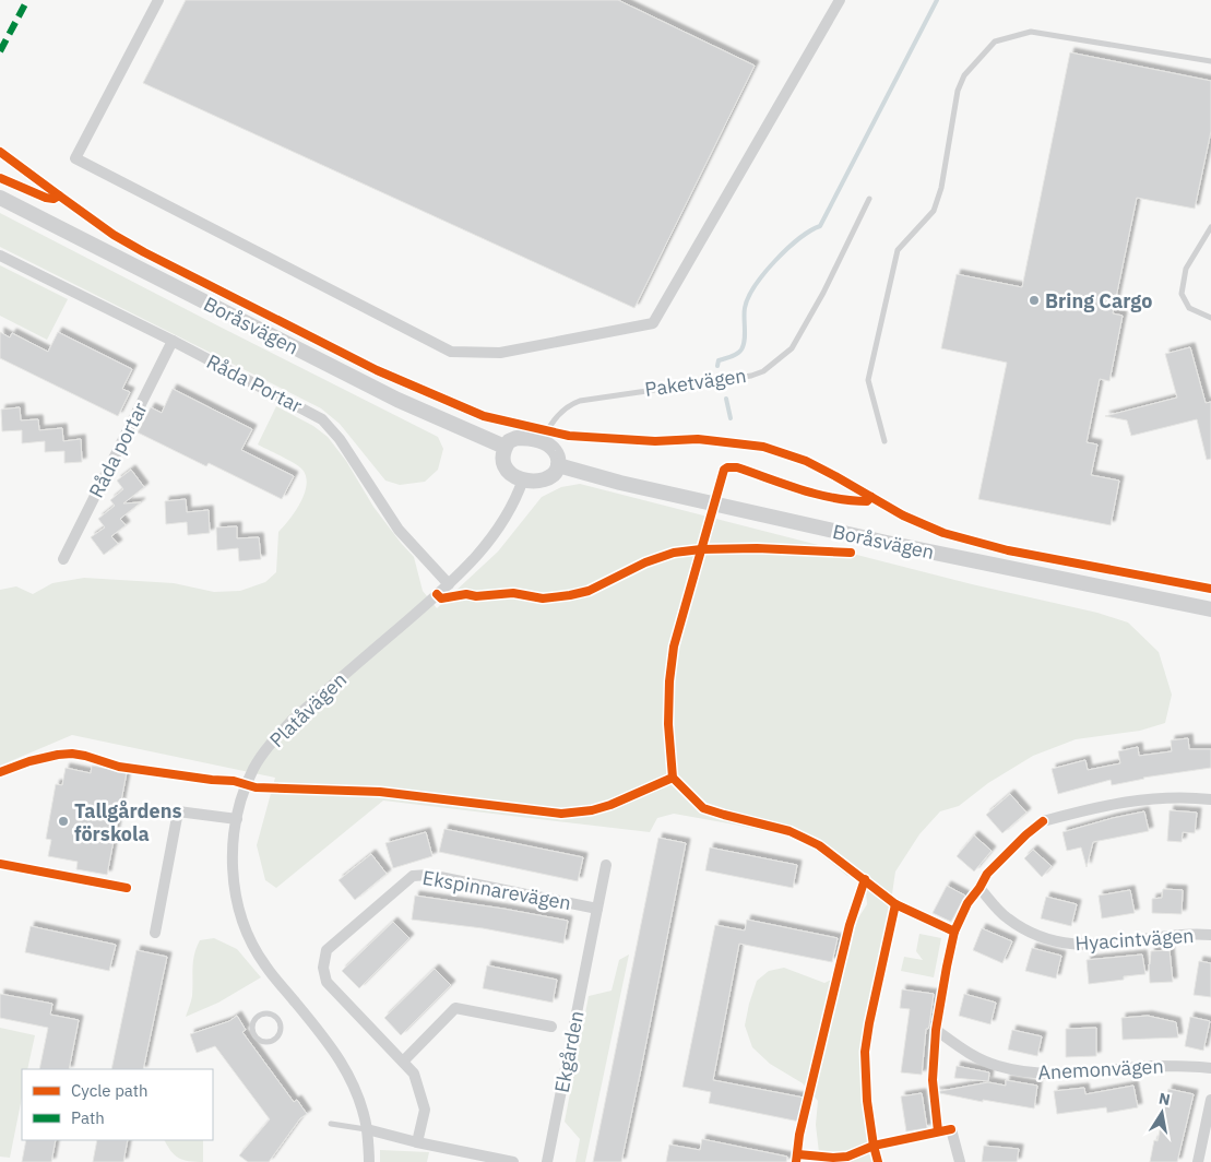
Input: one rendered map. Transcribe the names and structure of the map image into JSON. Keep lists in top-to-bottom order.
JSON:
{
  "streets": {
    "street": [
      "Boråsvägen",
      "Råda Portar",
      "Råda portar",
      "Platåvägen",
      "Ekspinnarevägen",
      "Hyacintvägen",
      "Ekgården",
      "Anemonvägen"
    ],
    "lane": ["Paketvägen"]
  },
  "crossings": [
    ["Boråsvägen", "Paketvägen"],
    ["Boråsvägen", "Platåvägen"],
    ["Paketvägen", "Platåvägen"],
    ["Råda Portar", "Råda portar"],
    ["Råda Portar", "Platåvägen"],
    ["Ekspinnarevägen", "Ekgården"]
  ],
  "places": ["Bring Cargo", "Tallgårdens förskola"],
  "legend": ["Cycle path", "Path"],
  "north": "top"
}
